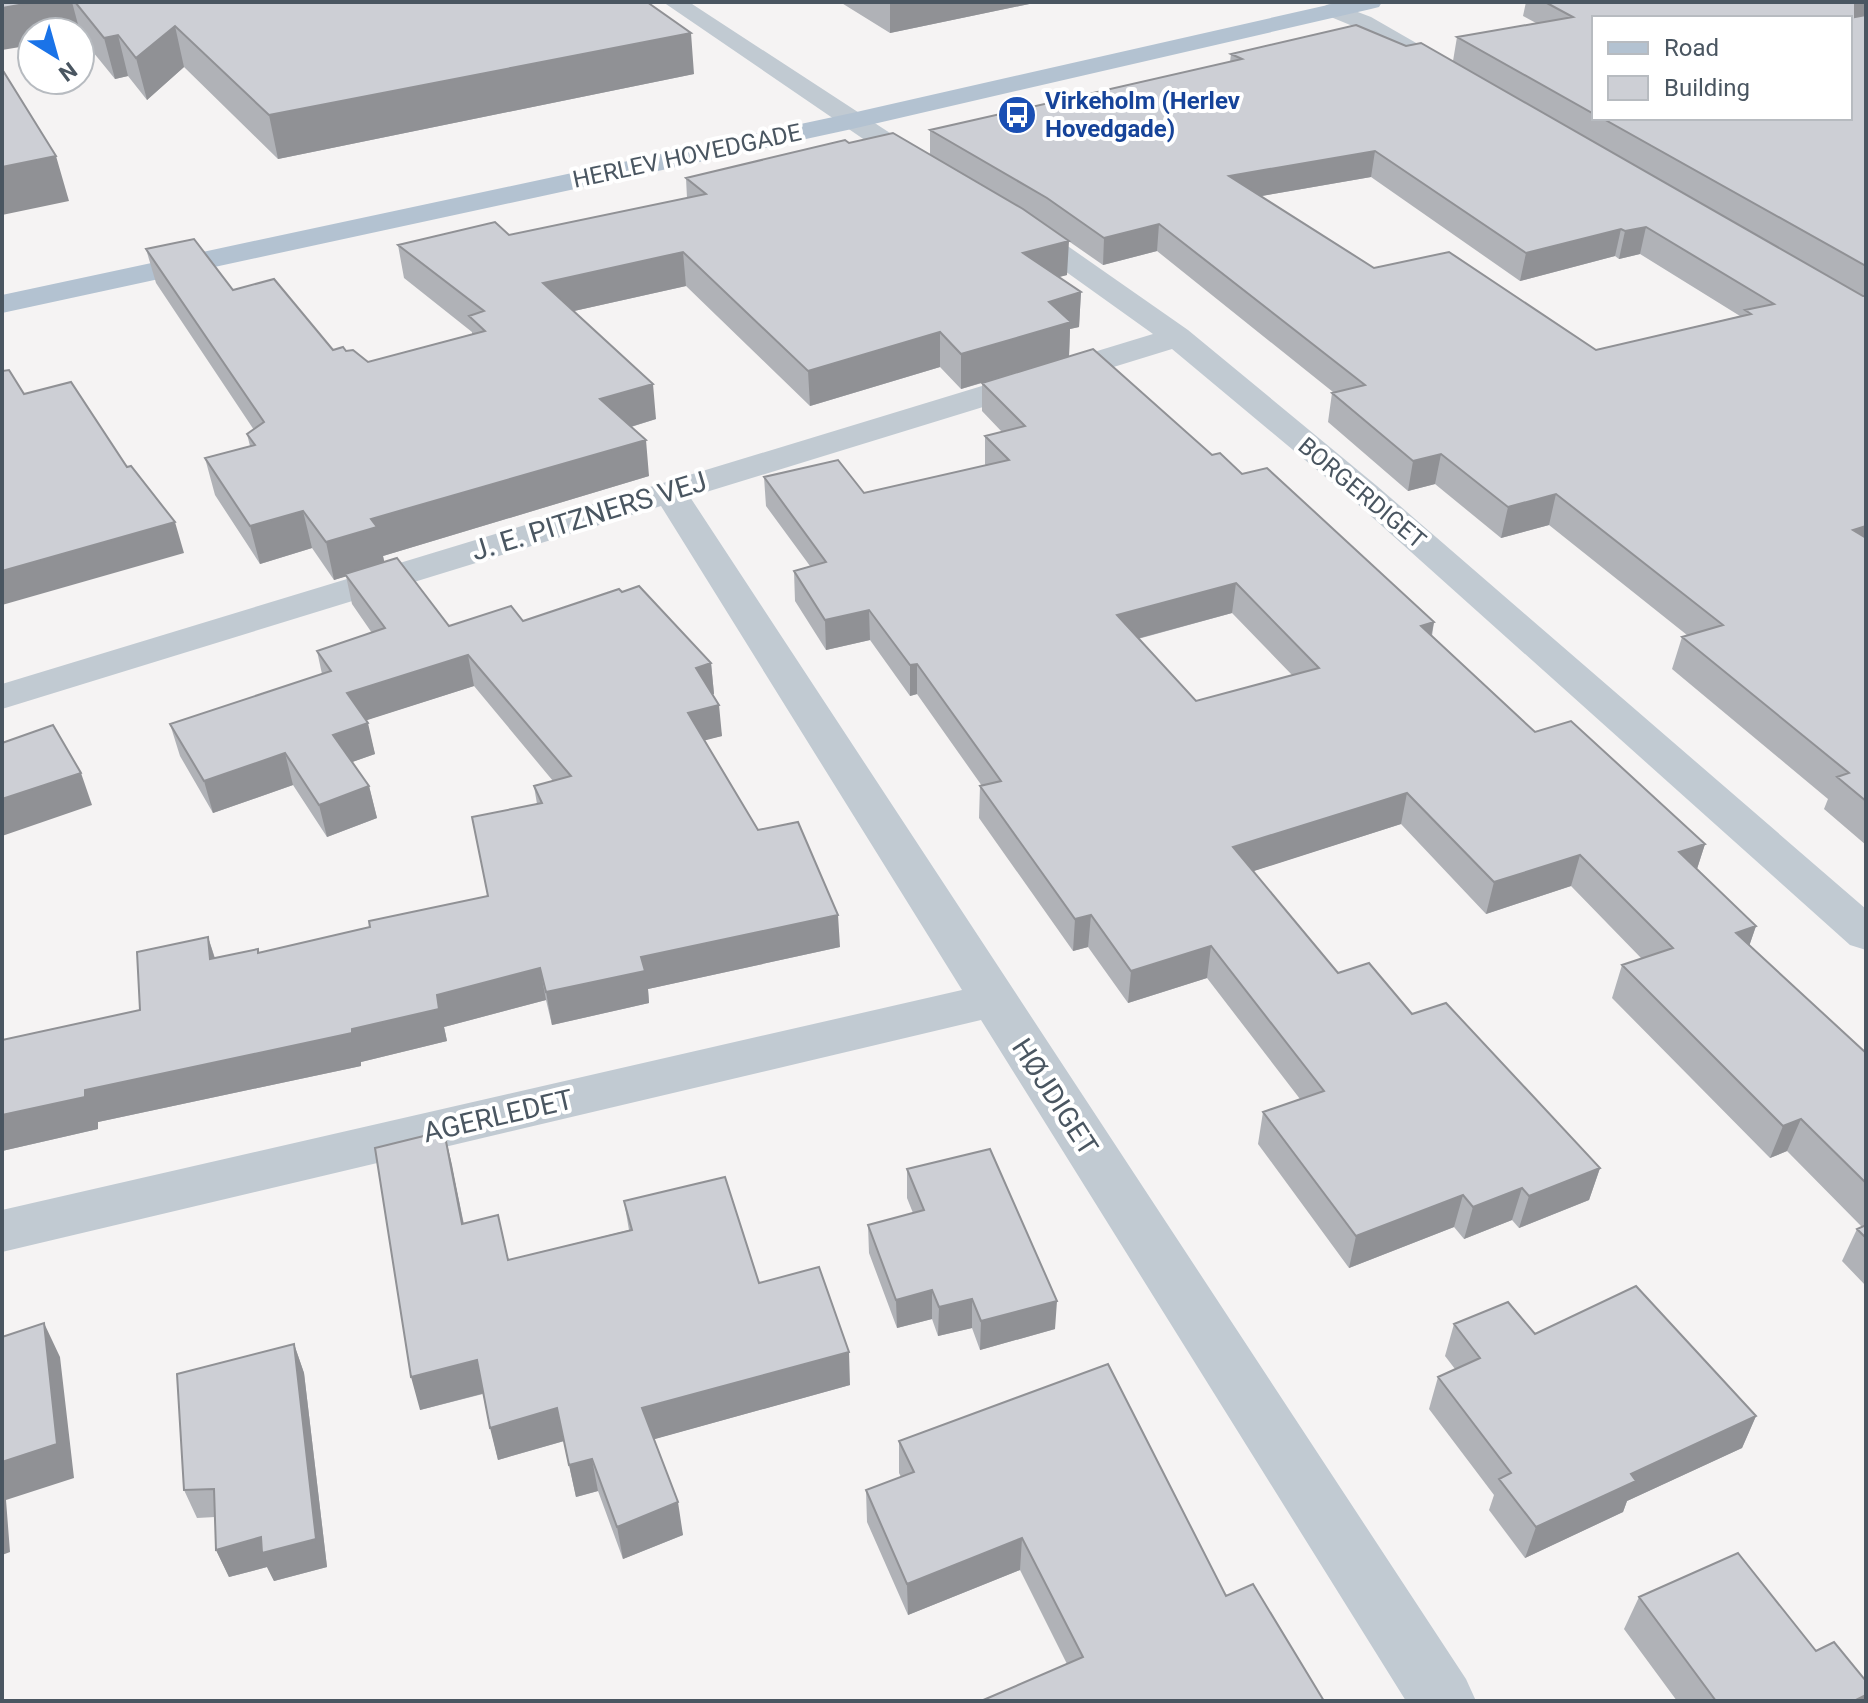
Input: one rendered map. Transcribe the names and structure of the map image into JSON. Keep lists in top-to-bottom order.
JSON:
{
  "streets": {
    "main road": ["HERLEV HOVEDGADE"],
    "street": [
      "BORGERDIGET",
      "J. E. PITZNERS VEJ",
      "HØJDIGET",
      "AGERLEDET"
    ]
  },
  "crossings": [
    ["BORGERDIGET", "J. E. PITZNERS VEJ"],
    ["J. E. PITZNERS VEJ", "HØJDIGET"],
    ["HØJDIGET", "AGERLEDET"]
  ],
  "places": {
    "bus stop": ["Virkeholm (Herlev Hovedgade)"]
  },
  "legend": ["Road", "Building"],
  "north": "bottom right"
}
